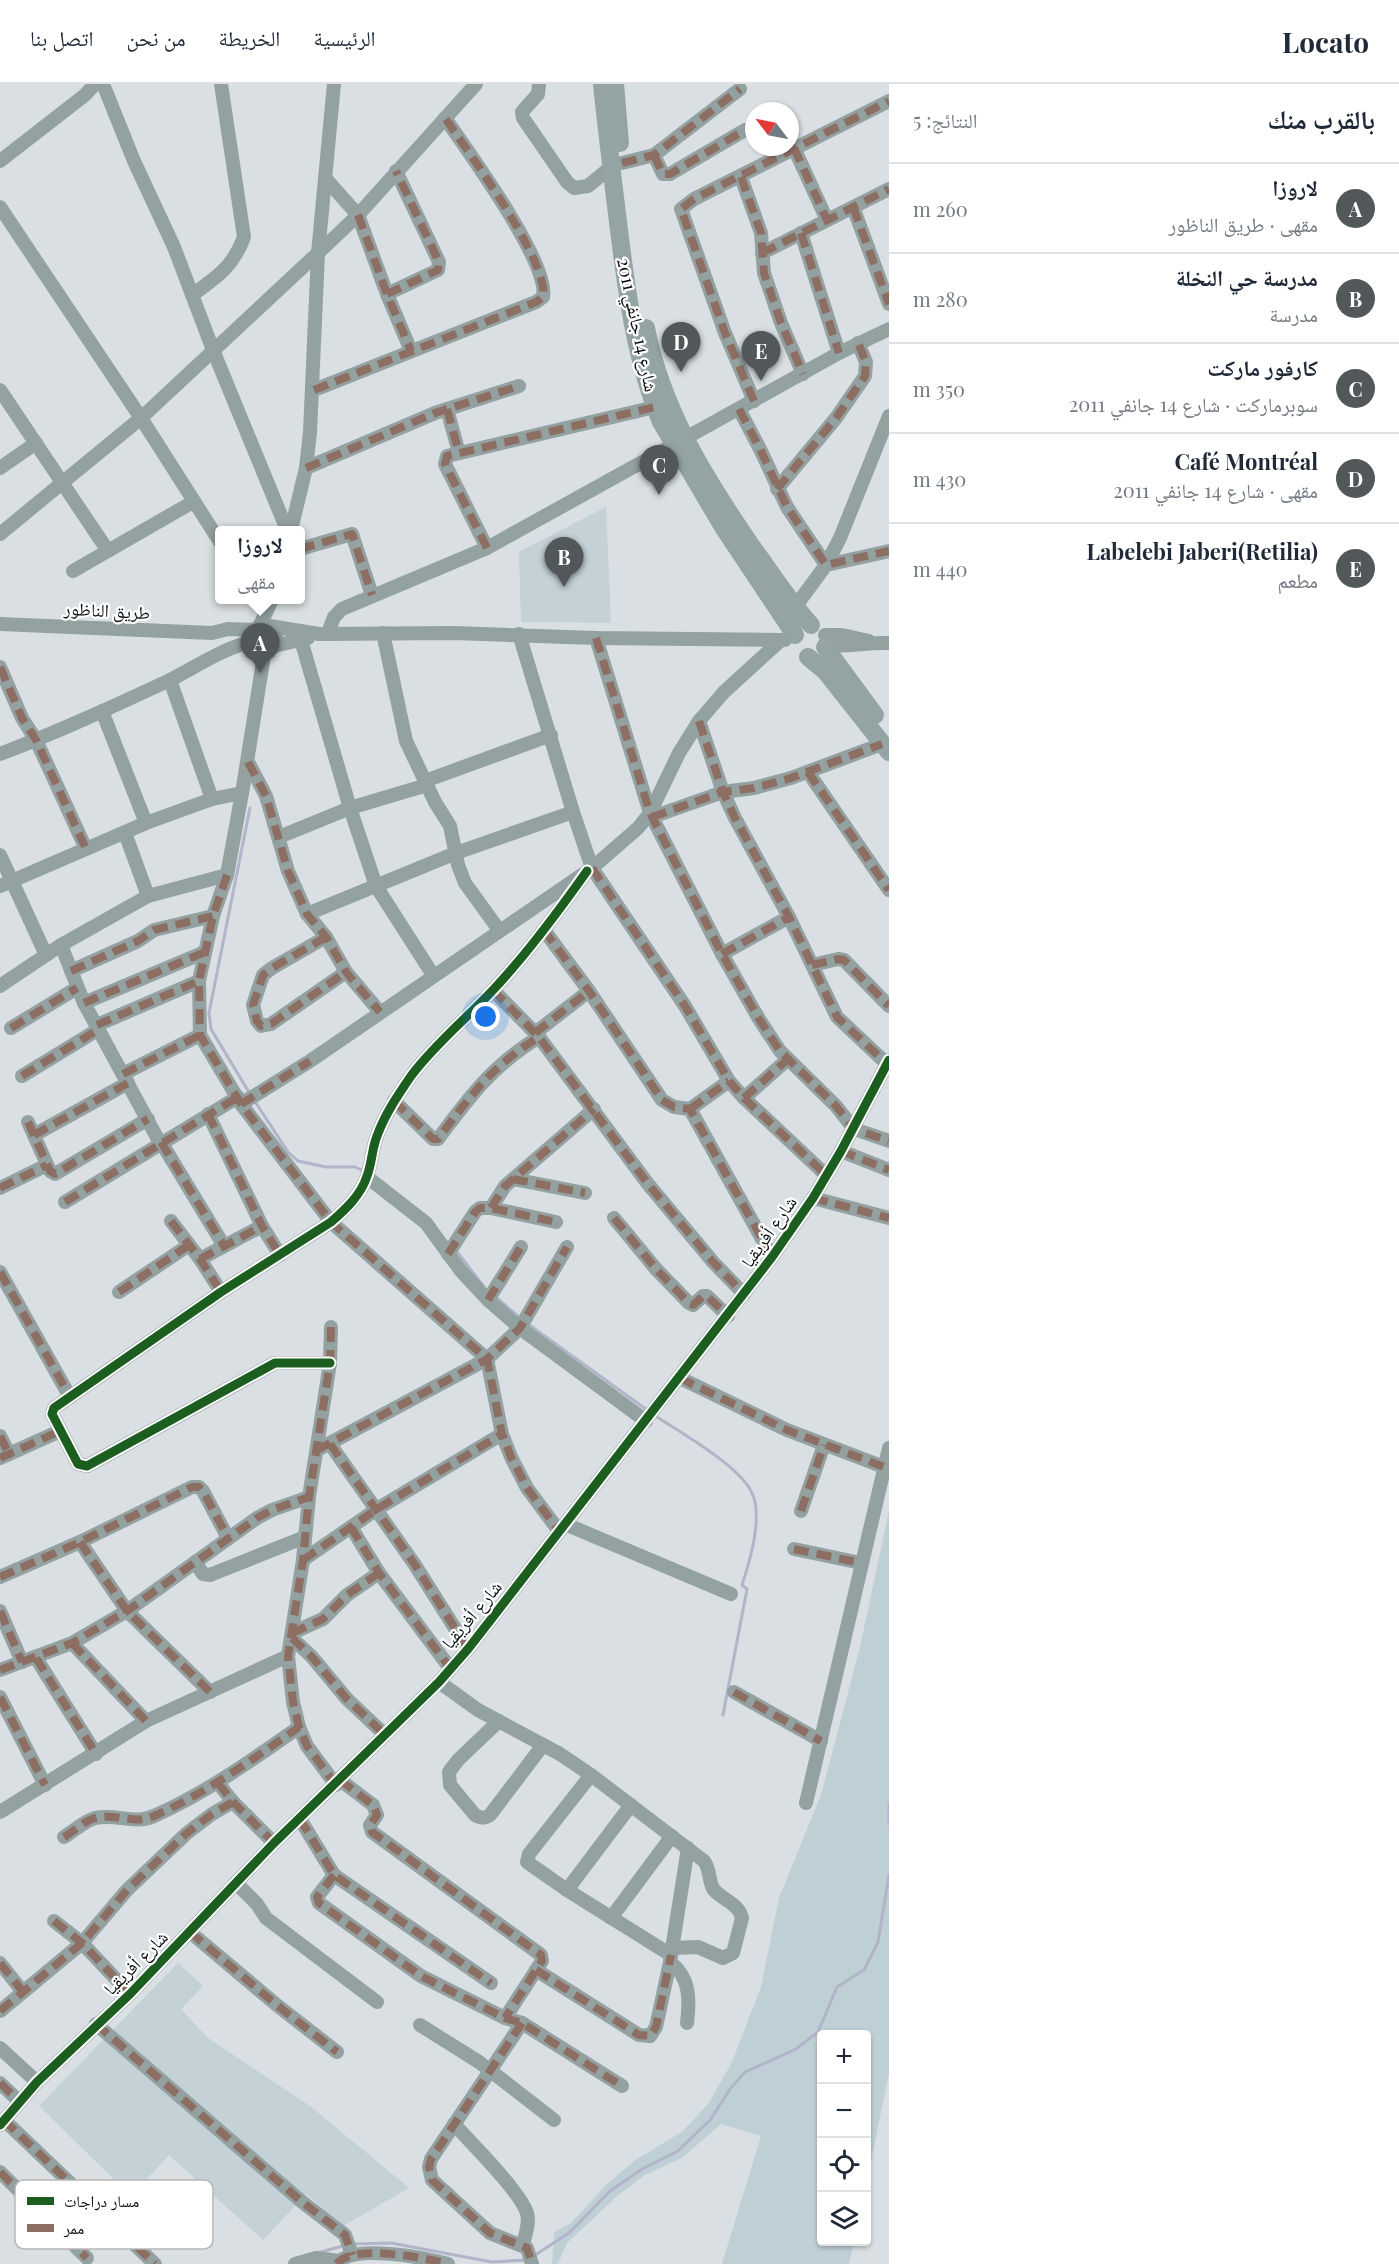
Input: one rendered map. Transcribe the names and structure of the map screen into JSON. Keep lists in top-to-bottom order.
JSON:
{
  "streets": {
    "main road": ["شارع 14 جانفي 2011"],
    "street": ["طريق الناظور", "شارع أفريقيا"]
  },
  "legend": ["مسار دراجات", "ممر"],
  "north": "top left",
  "page": {
    "header": "Locato",
    "nav": [
      "الرئيسية",
      "الخريطة",
      "من نحن",
      "اتصل بنا"
    ],
    "heading": ["بالقرب منك", "النتائج: 5"],
    "list": [
      {
        "mark": "A",
        "name": "لاروزا",
        "note": "مقهى · طريق الناظور",
        "value": "260 m"
      },
      {
        "mark": "B",
        "name": "مدرسة حي النخلة",
        "note": "مدرسة",
        "value": "280 m"
      },
      {
        "mark": "C",
        "name": "كارفور ماركت",
        "note": "سوبرماركت · شارع 14 جانفي 2011",
        "value": "350 m"
      },
      {
        "mark": "D",
        "name": "Café Montréal",
        "note": "مقهى · شارع 14 جانفي 2011",
        "value": "430 m"
      },
      {
        "mark": "E",
        "name": "Labelebi Jaberi(Retilia)",
        "note": "مطعم",
        "value": "440 m"
      }
    ],
    "pins": [
      "D",
      "E",
      "C",
      "B",
      "A"
    ],
    "popup": ["لاروزا", "مقهى"],
    "map_buttons": ["+", "−"]
  }
}
